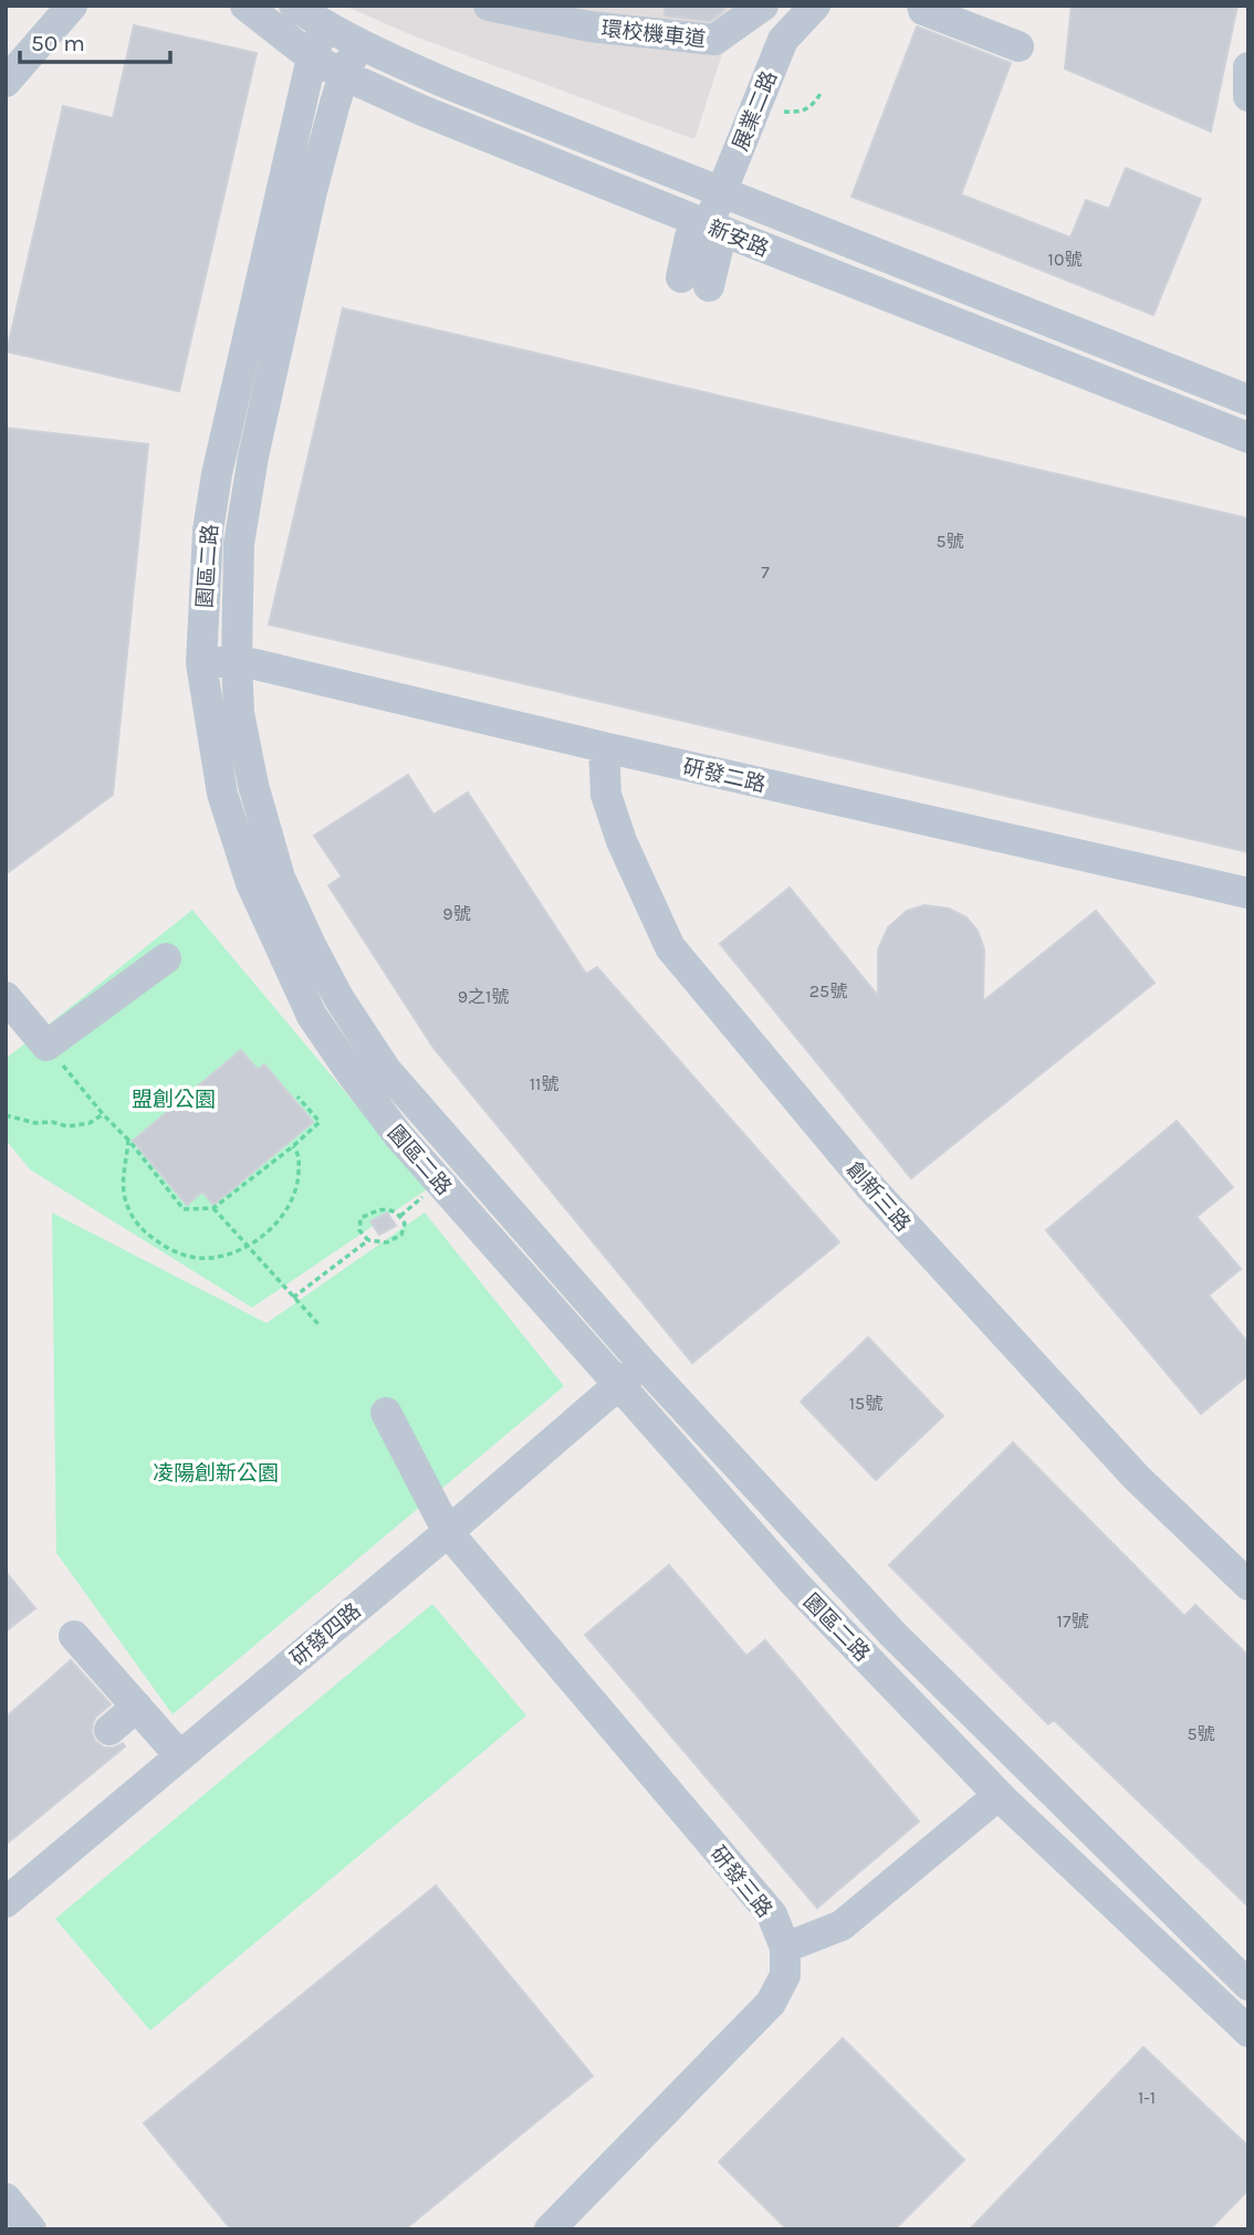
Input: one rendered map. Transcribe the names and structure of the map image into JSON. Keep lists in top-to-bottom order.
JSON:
{
  "streets": {
    "street": [
      "環校機車道",
      "展業二路",
      "新安路",
      "園區二路",
      "研發二路",
      "創新三路",
      "研發四路",
      "研發三路"
    ]
  },
  "crossings": [
    ["展業二路", "新安路"],
    ["新安路", "園區二路"],
    ["園區二路", "研發二路"],
    ["園區二路", "研發四路"],
    ["研發二路", "創新三路"],
    ["研發四路", "研發三路"]
  ],
  "parks": ["盟創公園", "凌陽創新公園"],
  "house_numbers": [
    "10號",
    "5號",
    "7",
    "9號",
    "25號",
    "9之1號",
    "11號",
    "15號",
    "17號",
    "5號",
    "1-1"
  ],
  "scale_bar": "50 m"
}
